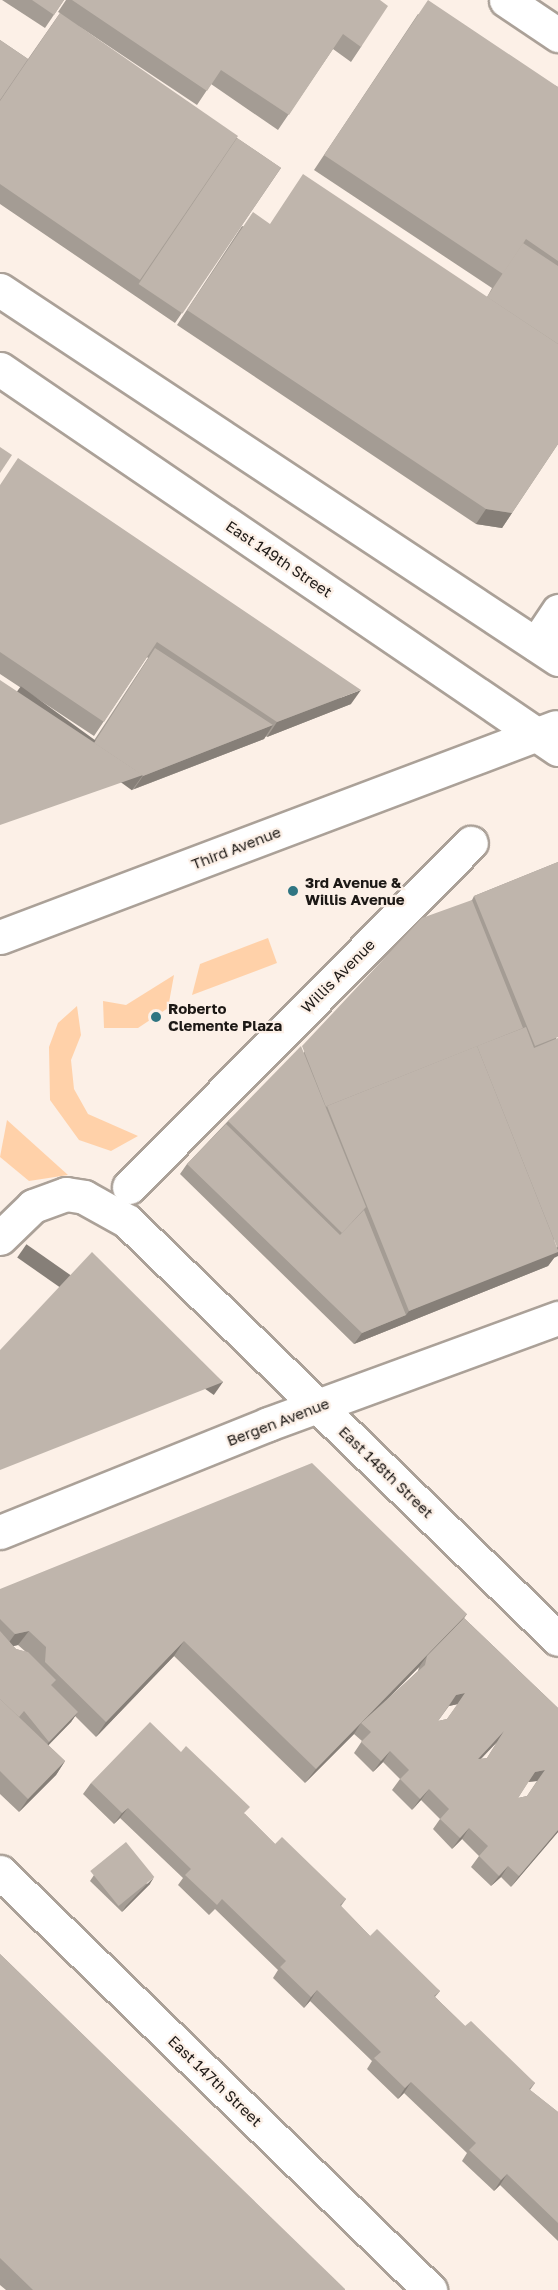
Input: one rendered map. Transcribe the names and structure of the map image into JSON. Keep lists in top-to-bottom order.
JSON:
{
  "streets": {
    "main road": [
      "East 149th Street",
      "Third Avenue",
      "Willis Avenue",
      "Bergen Avenue",
      "East 148th Street",
      "East 147th Street"
    ]
  },
  "crossings": [
    ["East 149th Street", "Third Avenue"],
    ["Willis Avenue", "East 148th Street"],
    ["Bergen Avenue", "East 148th Street"]
  ],
  "places": ["3rd Avenue & Willis Avenue", "Roberto Clemente Plaza"]
}
